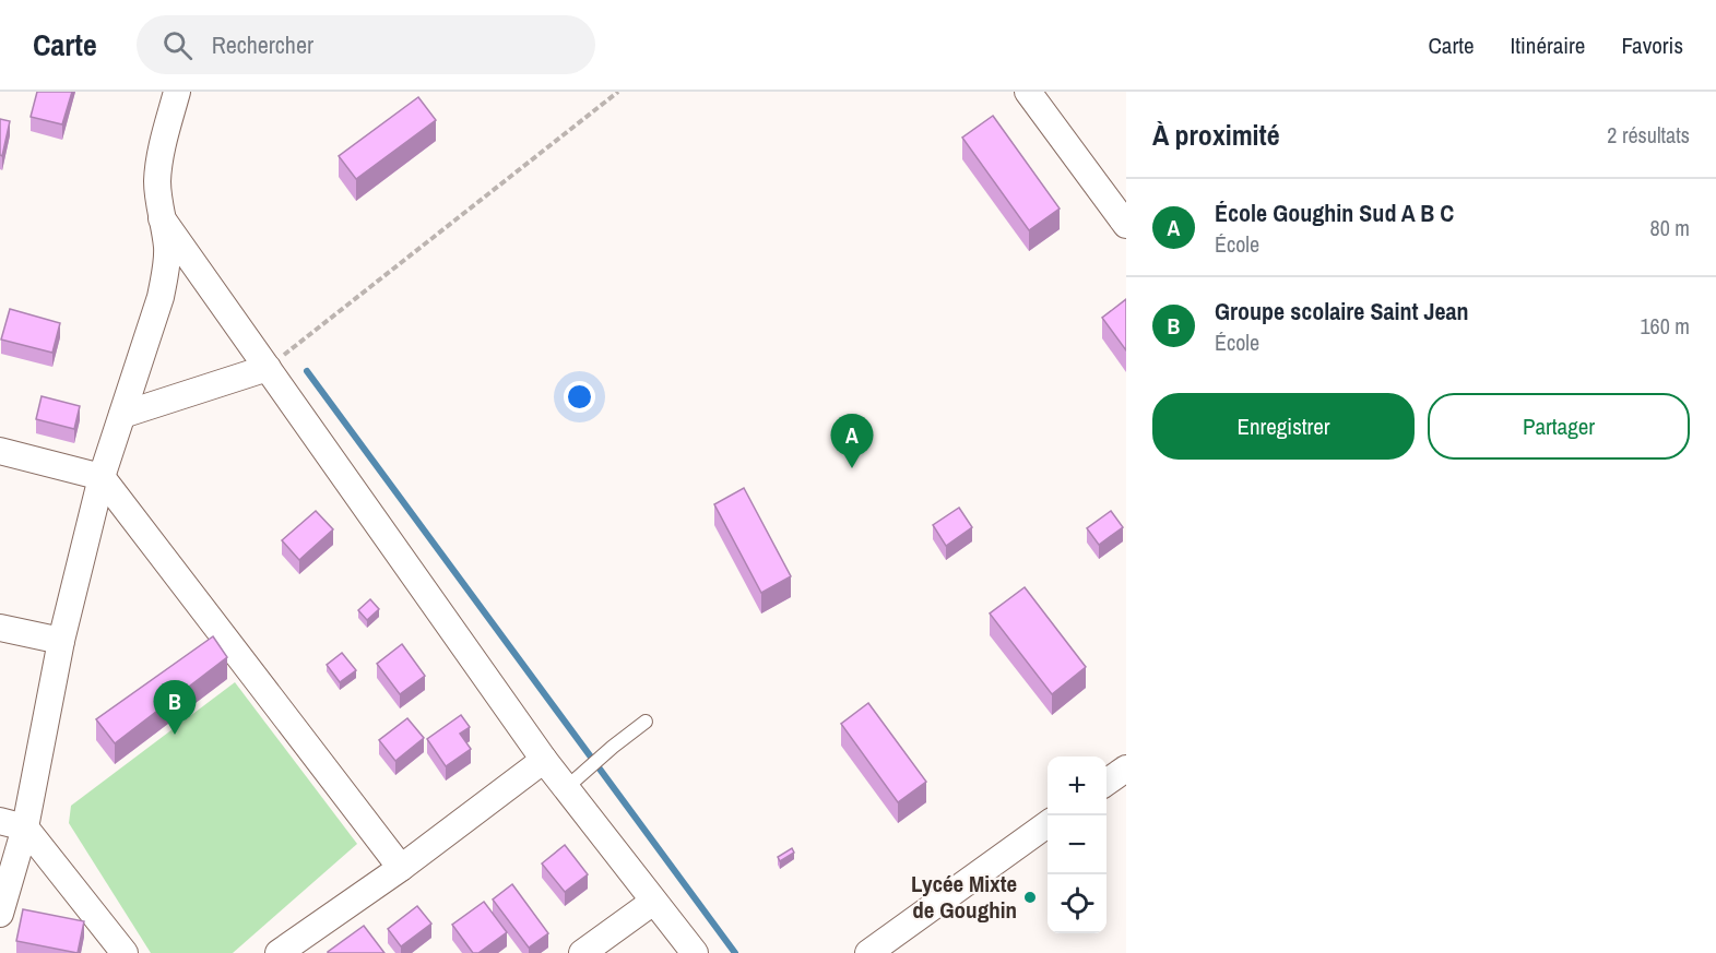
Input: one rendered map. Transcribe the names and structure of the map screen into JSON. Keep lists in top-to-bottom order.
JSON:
{
  "places": ["Lycée Mixte de Goughin"],
  "page": {
    "header": "Carte",
    "search": "Rechercher",
    "nav": ["Carte", "Itinéraire", "Favoris"],
    "heading": ["À proximité", "2 résultats"],
    "list": [
      {
        "mark": "A",
        "name": "École Goughin Sud A B C",
        "note": "École",
        "value": "80 m"
      },
      {
        "mark": "B",
        "name": "Groupe scolaire Saint Jean",
        "note": "École",
        "value": "160 m"
      }
    ],
    "buttons": ["Enregistrer", "Partager"],
    "pins": ["A", "B"],
    "map_buttons": ["+", "−"]
  }
}
